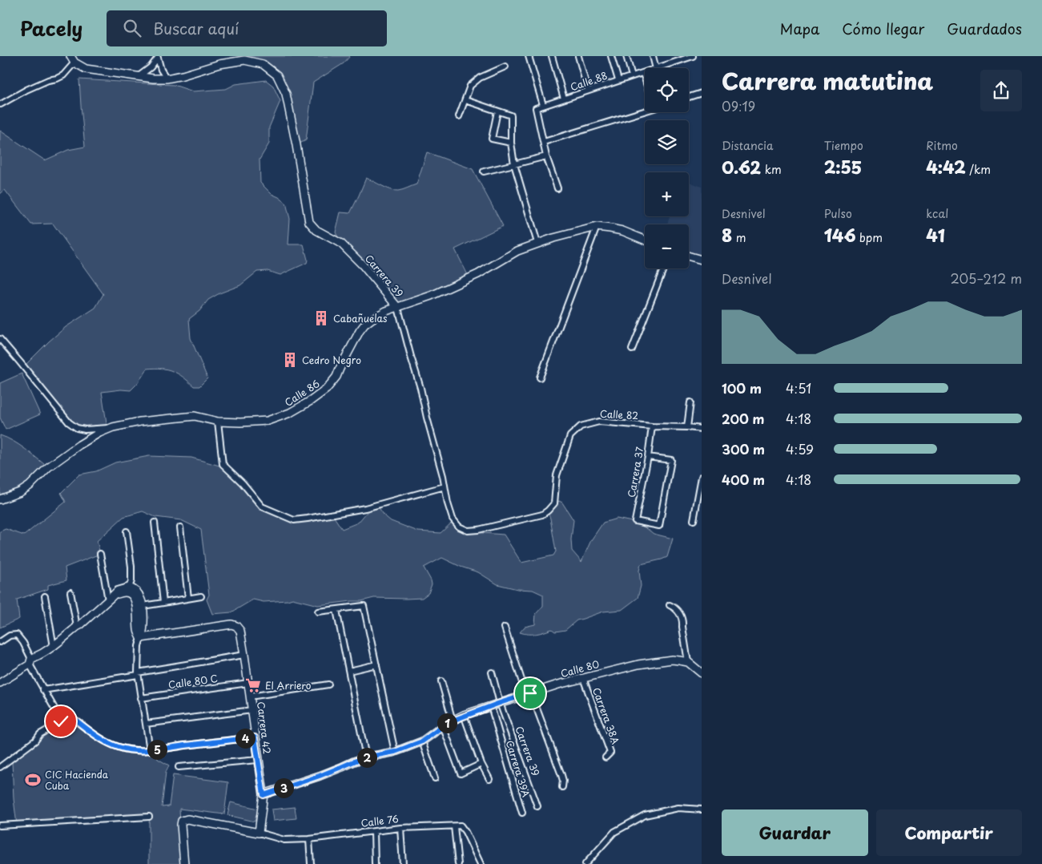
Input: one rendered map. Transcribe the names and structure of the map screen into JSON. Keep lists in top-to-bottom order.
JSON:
{
  "streets": {
    "main road": [
      "Carrera 39",
      "Calle 86",
      "Calle 80",
      "Carrera 42",
      "Calle 76"
    ],
    "street": [
      "Calle 88",
      "Calle 82",
      "Carrera 37",
      "Calle 80 C",
      "Carrera 38A",
      "Carrera 39A"
    ]
  },
  "crossings": [
    ["Carrera 39", "Calle 86"],
    ["Carrera 39", "Calle 82"],
    ["Carrera 39", "Calle 80"],
    ["Calle 82", "Carrera 37"],
    ["Calle 80", "Carrera 38A"],
    ["Calle 80", "Carrera 42"],
    ["Calle 80", "Carrera 39A"],
    ["Calle 80 C", "Carrera 42"],
    ["Carrera 42", "Calle 76"]
  ],
  "places": {
    "building": ["Cabañuelas", "Cedro Negro"],
    "supermarket": ["El Arriero"],
    "sports": ["CIC Hacienda Cuba"]
  },
  "page": {
    "header": "Pacely",
    "search": "Buscar aquí",
    "nav": ["Mapa", "Cómo llegar", "Guardados"],
    "heading": ["Carrera matutina", "09:19"],
    "map_buttons": ["+", "−"],
    "stats": [
      ["Distancia", "0.62 km"],
      ["Tiempo", "2:55"],
      ["Ritmo", "4:42 /km"],
      ["Desnivel", "8 m"],
      ["Pulso", "146 bpm"],
      ["kcal", "41"]
    ],
    "chart": ["Desnivel", "205–212 m"],
    "list": [
      {
        "name": "100 m",
        "note": "4:51"
      },
      {
        "name": "200 m",
        "note": "4:18"
      },
      {
        "name": "300 m",
        "note": "4:59"
      },
      {
        "name": "400 m",
        "note": "4:18"
      }
    ],
    "pins": [
      "1",
      "4",
      "5",
      "2",
      "3"
    ],
    "buttons": ["Guardar", "Compartir"]
  }
}
